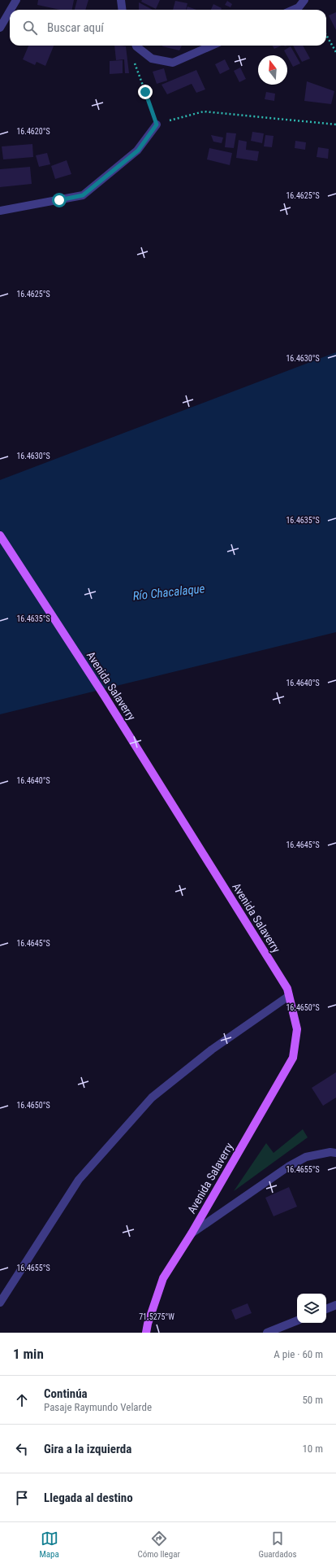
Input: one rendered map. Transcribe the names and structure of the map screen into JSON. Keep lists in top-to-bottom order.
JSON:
{
  "streets": {
    "main road": ["Avenida Salaverry"]
  },
  "water": ["Río Chacalaque"],
  "north": "top",
  "page": {
    "search": "Buscar aquí",
    "heading": ["1 min", "A pie · 60 m"],
    "list": [
      ["Continúa", "Pasaje Raymundo Velarde", "50 m"],
      ["Gira a la izquierda", "10 m"],
      "Llegada al destino"
    ],
    "nav": ["Mapa", "Cómo llegar", "Guardados"]
  },
  "coordinates": [
    "16.4620°S",
    "16.4625°S",
    "16.4630°S",
    "16.4635°S",
    "16.4640°S",
    "16.4645°S",
    "16.4650°S",
    "16.4655°S",
    "71.5275°W"
  ]
}
